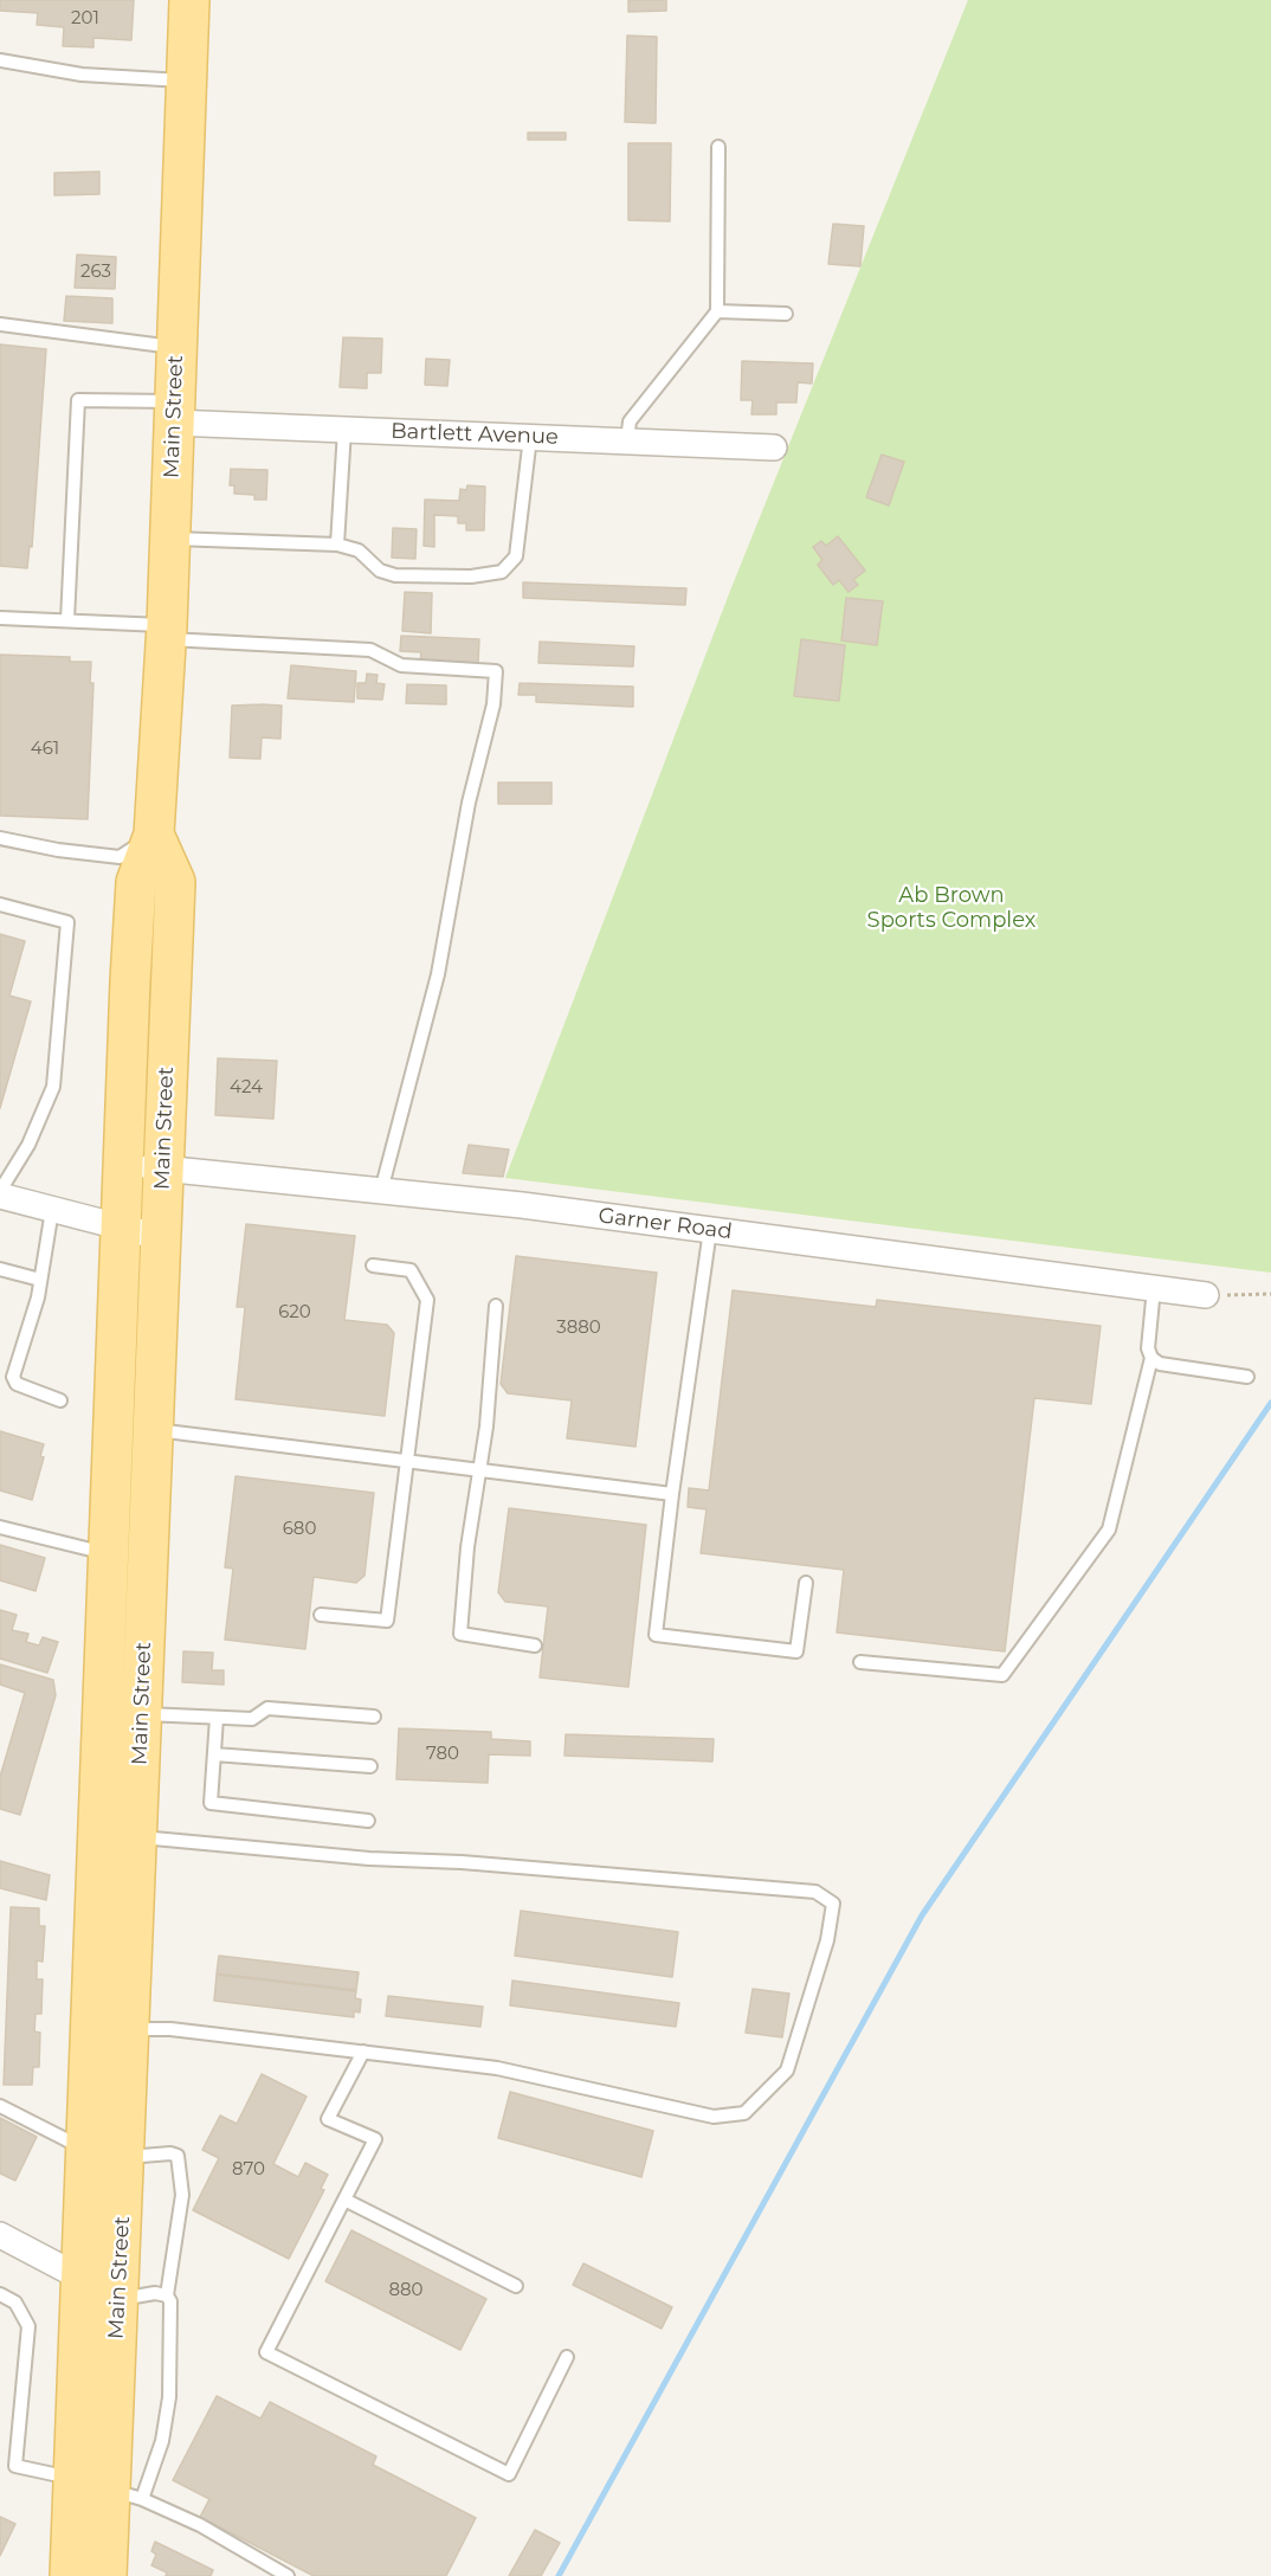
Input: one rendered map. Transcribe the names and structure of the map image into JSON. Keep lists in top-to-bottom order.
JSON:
{
  "streets": {
    "main road": ["Main Street"],
    "street": ["Bartlett Avenue", "Garner Road"]
  },
  "crossings": [
    ["Main Street", "Bartlett Avenue"],
    ["Main Street", "Garner Road"]
  ],
  "parks": ["Ab Brown Sports Complex"],
  "house_numbers": [
    "201",
    "263",
    "461",
    "424",
    "620",
    "3880",
    "680",
    "780",
    "870",
    "880"
  ]
}
